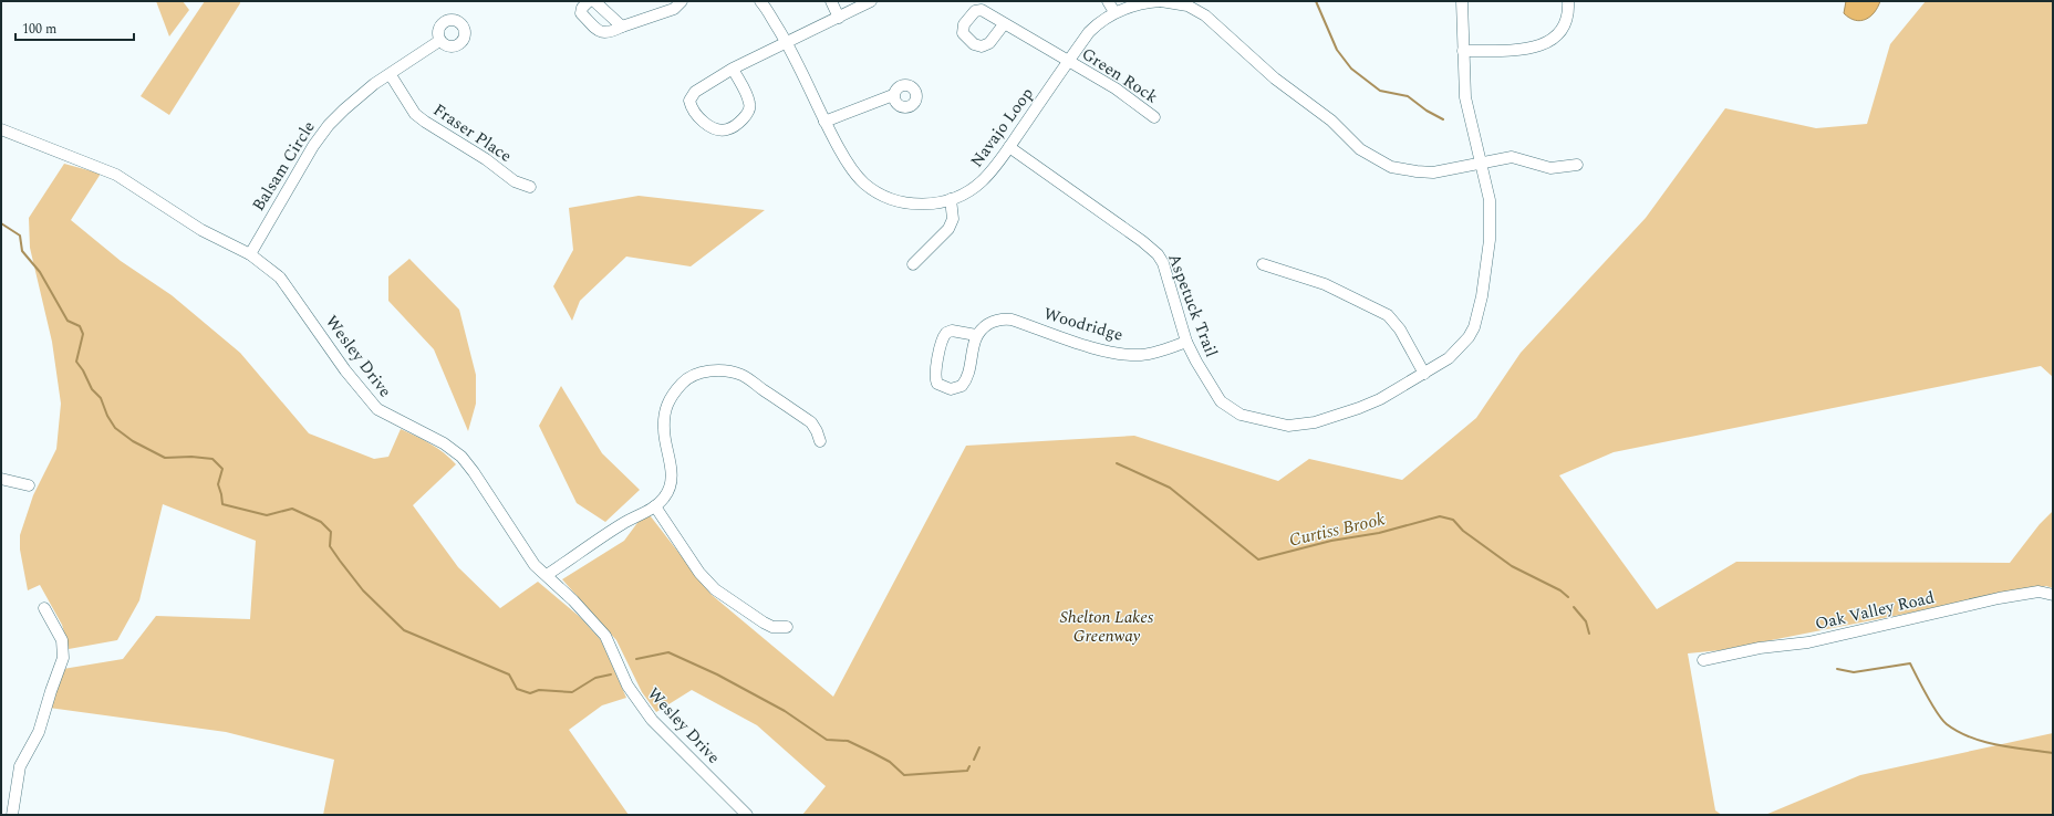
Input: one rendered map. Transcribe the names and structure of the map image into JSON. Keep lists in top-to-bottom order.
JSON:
{
  "streets": {
    "street": [
      "Green Rock",
      "Navajo Loop",
      "Fraser Place",
      "Balsam Circle",
      "Aspetuck Trail",
      "Woodridge",
      "Wesley Drive",
      "Oak Valley Road"
    ]
  },
  "crossings": [
    ["Green Rock", "Navajo Loop"],
    ["Navajo Loop", "Aspetuck Trail"],
    ["Fraser Place", "Balsam Circle"],
    ["Balsam Circle", "Wesley Drive"],
    ["Aspetuck Trail", "Woodridge"]
  ],
  "water": ["Curtiss Brook"],
  "parks": ["Shelton Lakes Greenway"],
  "scale_bar": "100 m"
}
